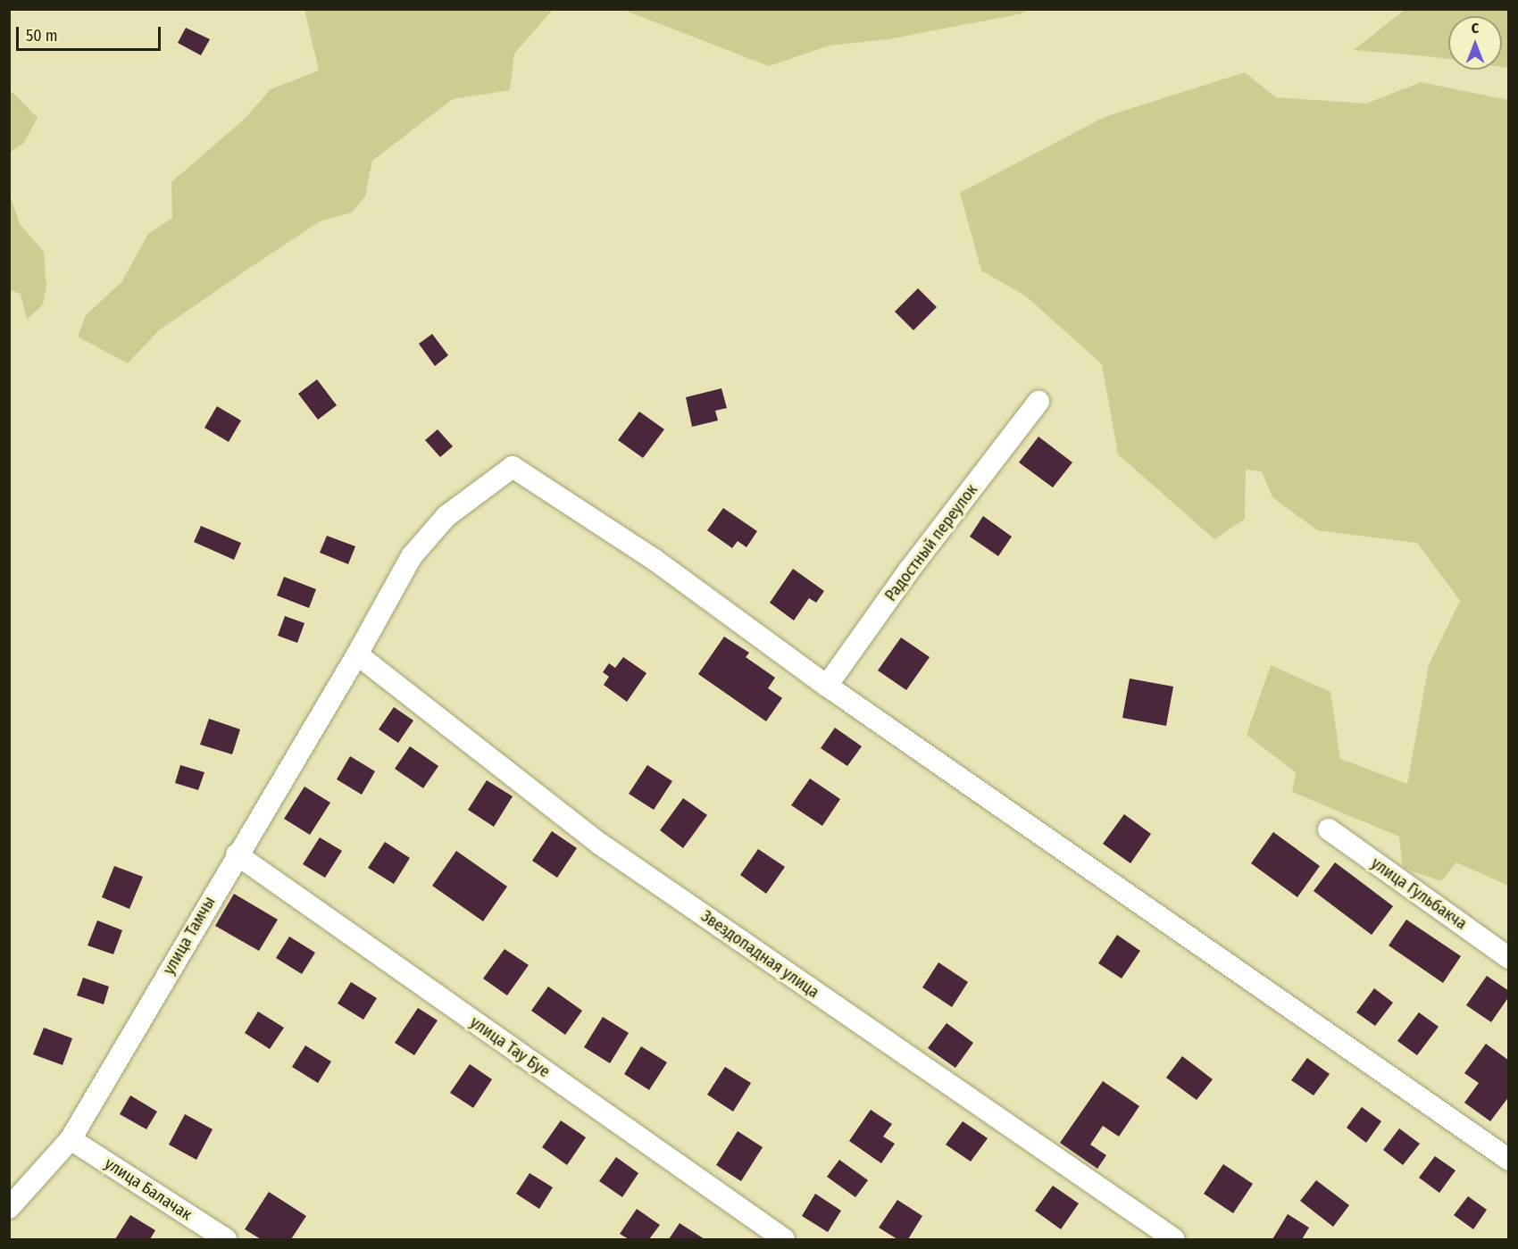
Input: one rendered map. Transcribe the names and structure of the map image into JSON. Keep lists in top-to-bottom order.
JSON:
{
  "streets": {
    "street": [
      "Радостный переулок",
      "улица Гульбакча",
      "улица Тамчы",
      "Звездопадная улица",
      "улица Тау Буе",
      "улица Балачак"
    ]
  },
  "crossings": [
    ["Радостный переулок", "улица Тамчы"],
    ["улица Тамчы", "Звездопадная улица"],
    ["улица Тамчы", "улица Тау Буе"],
    ["улица Тамчы", "улица Балачак"]
  ],
  "scale_bar": "50 m",
  "north": "top"
}
